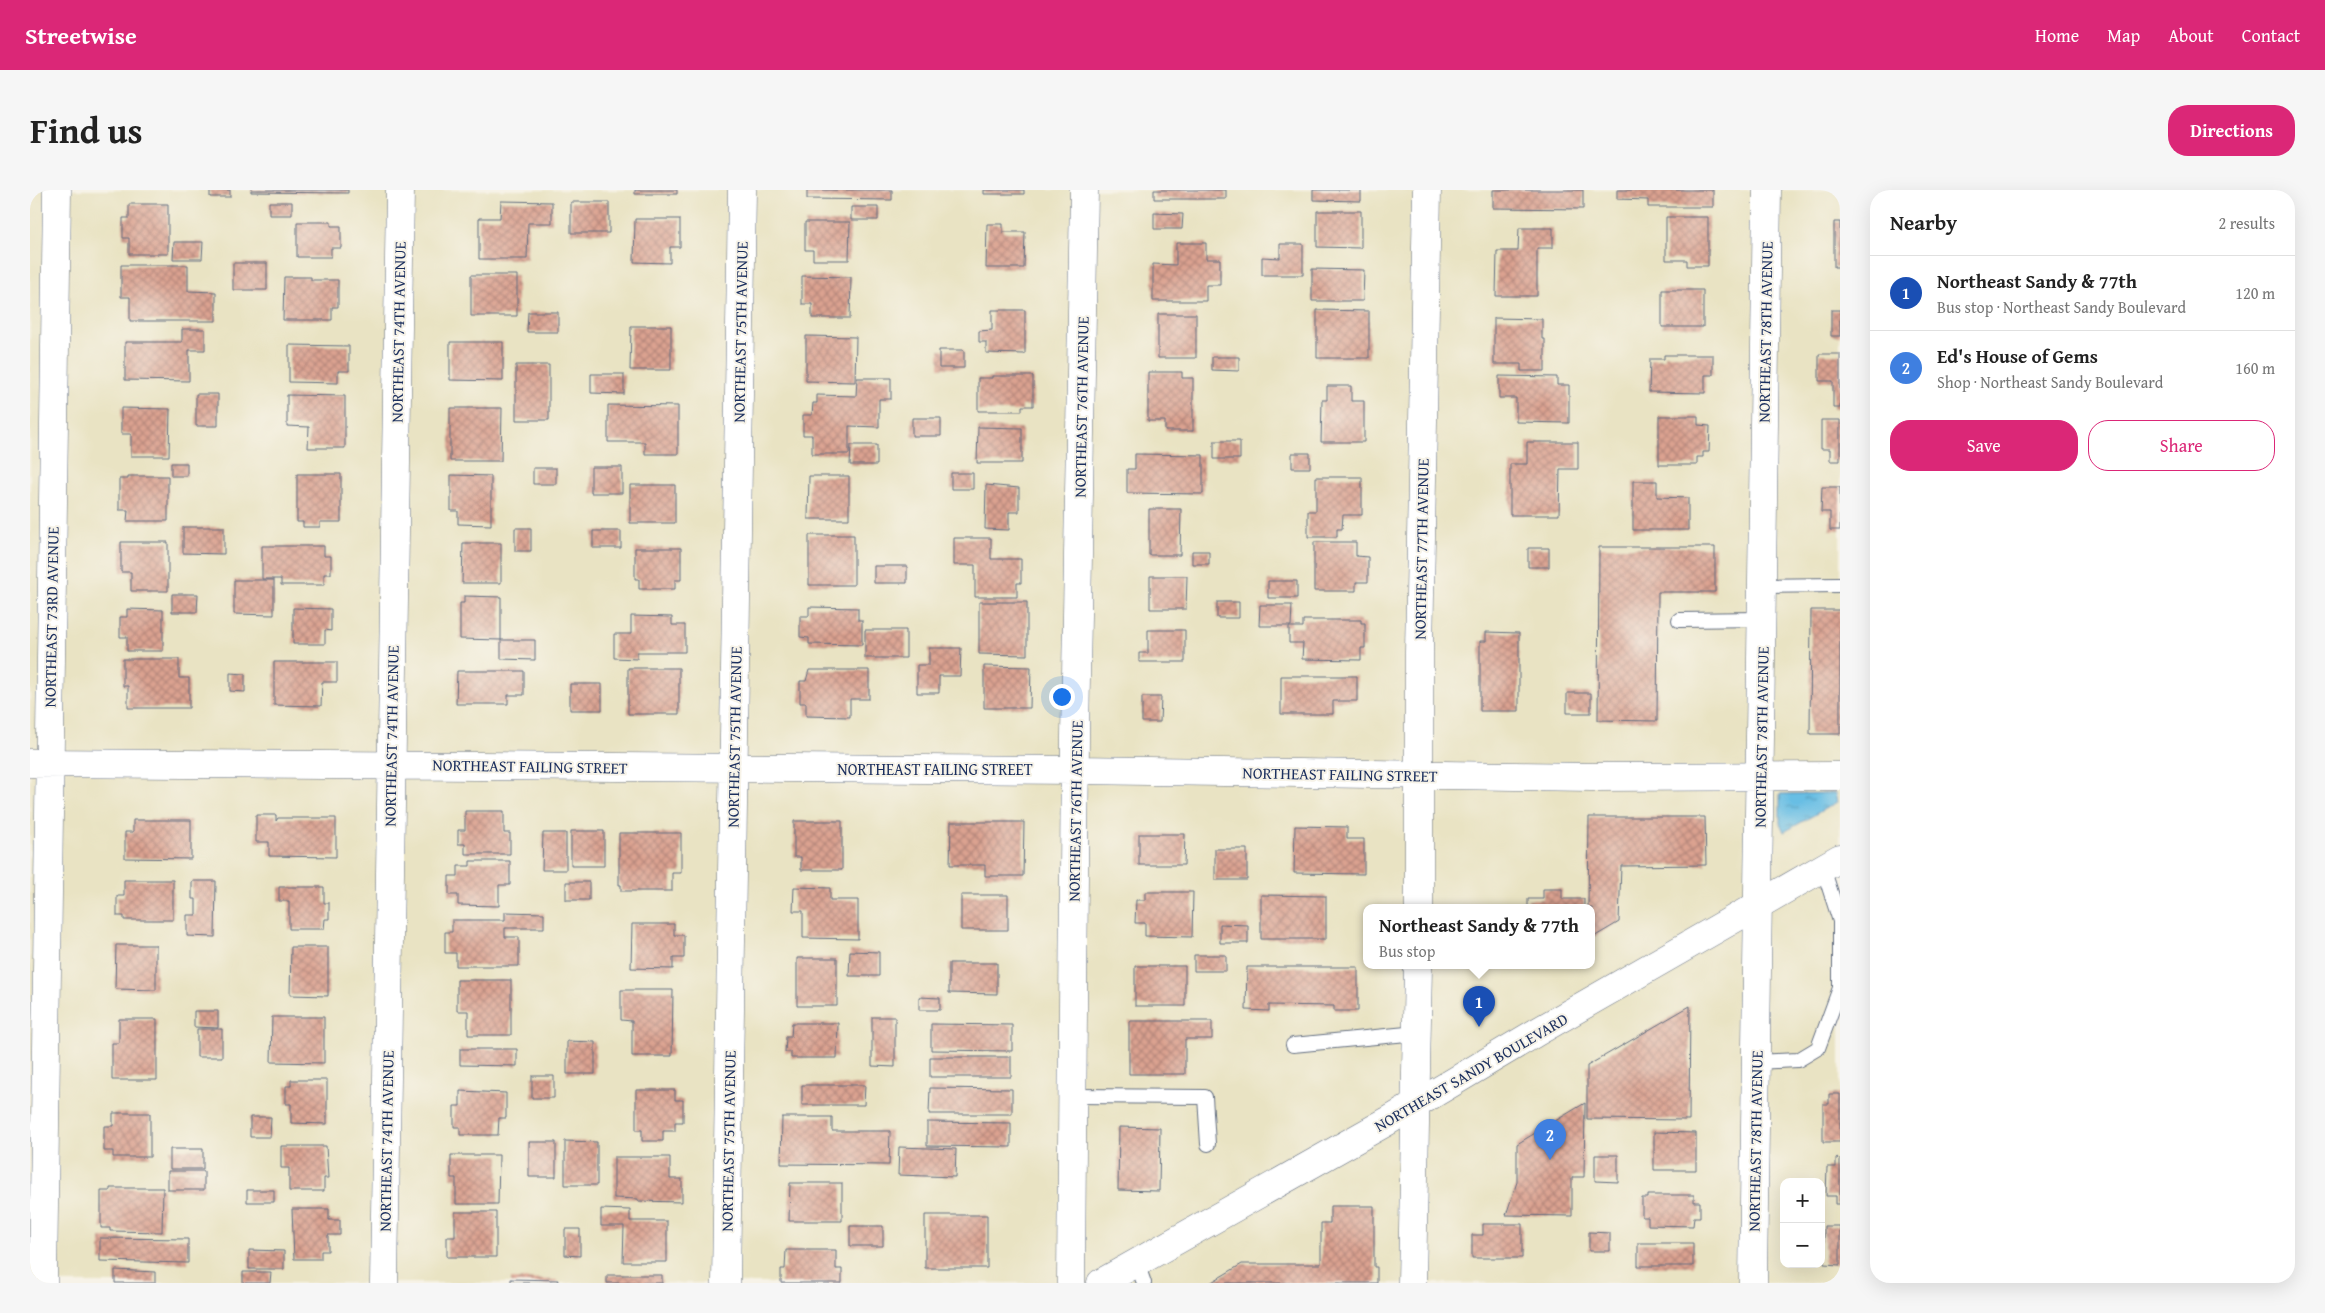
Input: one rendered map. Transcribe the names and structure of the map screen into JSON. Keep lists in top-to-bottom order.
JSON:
{
  "streets": {
    "street": [
      "NORTHEAST 74TH AVENUE",
      "NORTHEAST 75TH AVENUE",
      "NORTHEAST 78TH AVENUE",
      "NORTHEAST 76TH AVENUE",
      "NORTHEAST 77TH AVENUE",
      "NORTHEAST 73RD AVENUE",
      "NORTHEAST FAILING STREET",
      "NORTHEAST SANDY BOULEVARD"
    ]
  },
  "crossings": [
    ["NORTHEAST 74TH AVENUE", "NORTHEAST FAILING STREET"],
    ["NORTHEAST 75TH AVENUE", "NORTHEAST FAILING STREET"],
    ["NORTHEAST 78TH AVENUE", "NORTHEAST FAILING STREET"],
    ["NORTHEAST 78TH AVENUE", "NORTHEAST SANDY BOULEVARD"],
    ["NORTHEAST 76TH AVENUE", "NORTHEAST FAILING STREET"],
    ["NORTHEAST 77TH AVENUE", "NORTHEAST FAILING STREET"],
    ["NORTHEAST 73RD AVENUE", "NORTHEAST FAILING STREET"]
  ],
  "page": {
    "header": "Streetwise",
    "nav": [
      "Home",
      "Map",
      "About",
      "Contact"
    ],
    "title": "Find us",
    "buttons": [
      "Directions",
      ["Save", "Share"]
    ],
    "heading": ["Nearby", "2 results"],
    "list": [
      {
        "mark": "1",
        "name": "Northeast Sandy & 77th",
        "note": "Bus stop · Northeast Sandy Boulevard",
        "value": "120 m"
      },
      {
        "mark": "2",
        "name": "Ed's House of Gems",
        "note": "Shop · Northeast Sandy Boulevard",
        "value": "160 m"
      }
    ],
    "popup": ["Northeast Sandy & 77th", "Bus stop"],
    "pins": ["1", "2"],
    "map_buttons": ["+", "−"]
  }
}
